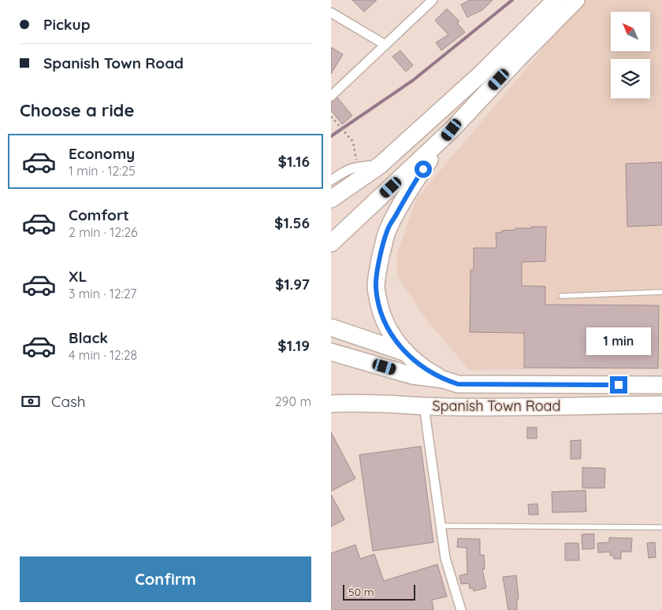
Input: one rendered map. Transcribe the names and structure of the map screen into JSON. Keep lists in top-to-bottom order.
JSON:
{
  "streets": {
    "highway": ["Spanish Town Road"]
  },
  "scale_bar": "50 m",
  "north": "top left",
  "page": {
    "banner": ["Pickup", "Spanish Town Road"],
    "heading": "Choose a ride",
    "list": [
      {
        "name": "Economy",
        "note": "1 min · 12:25",
        "value": "$1.16"
      },
      {
        "name": "Comfort",
        "note": "2 min · 12:26",
        "value": "$1.56"
      },
      {
        "name": "XL",
        "note": "3 min · 12:27",
        "value": "$1.97"
      },
      {
        "name": "Black",
        "note": "4 min · 12:28",
        "value": "$1.19"
      }
    ],
    "bubble": "1 min",
    "pay": ["Cash", "290 m"],
    "buttons": "Confirm",
    "scale": "50 m"
  }
}
